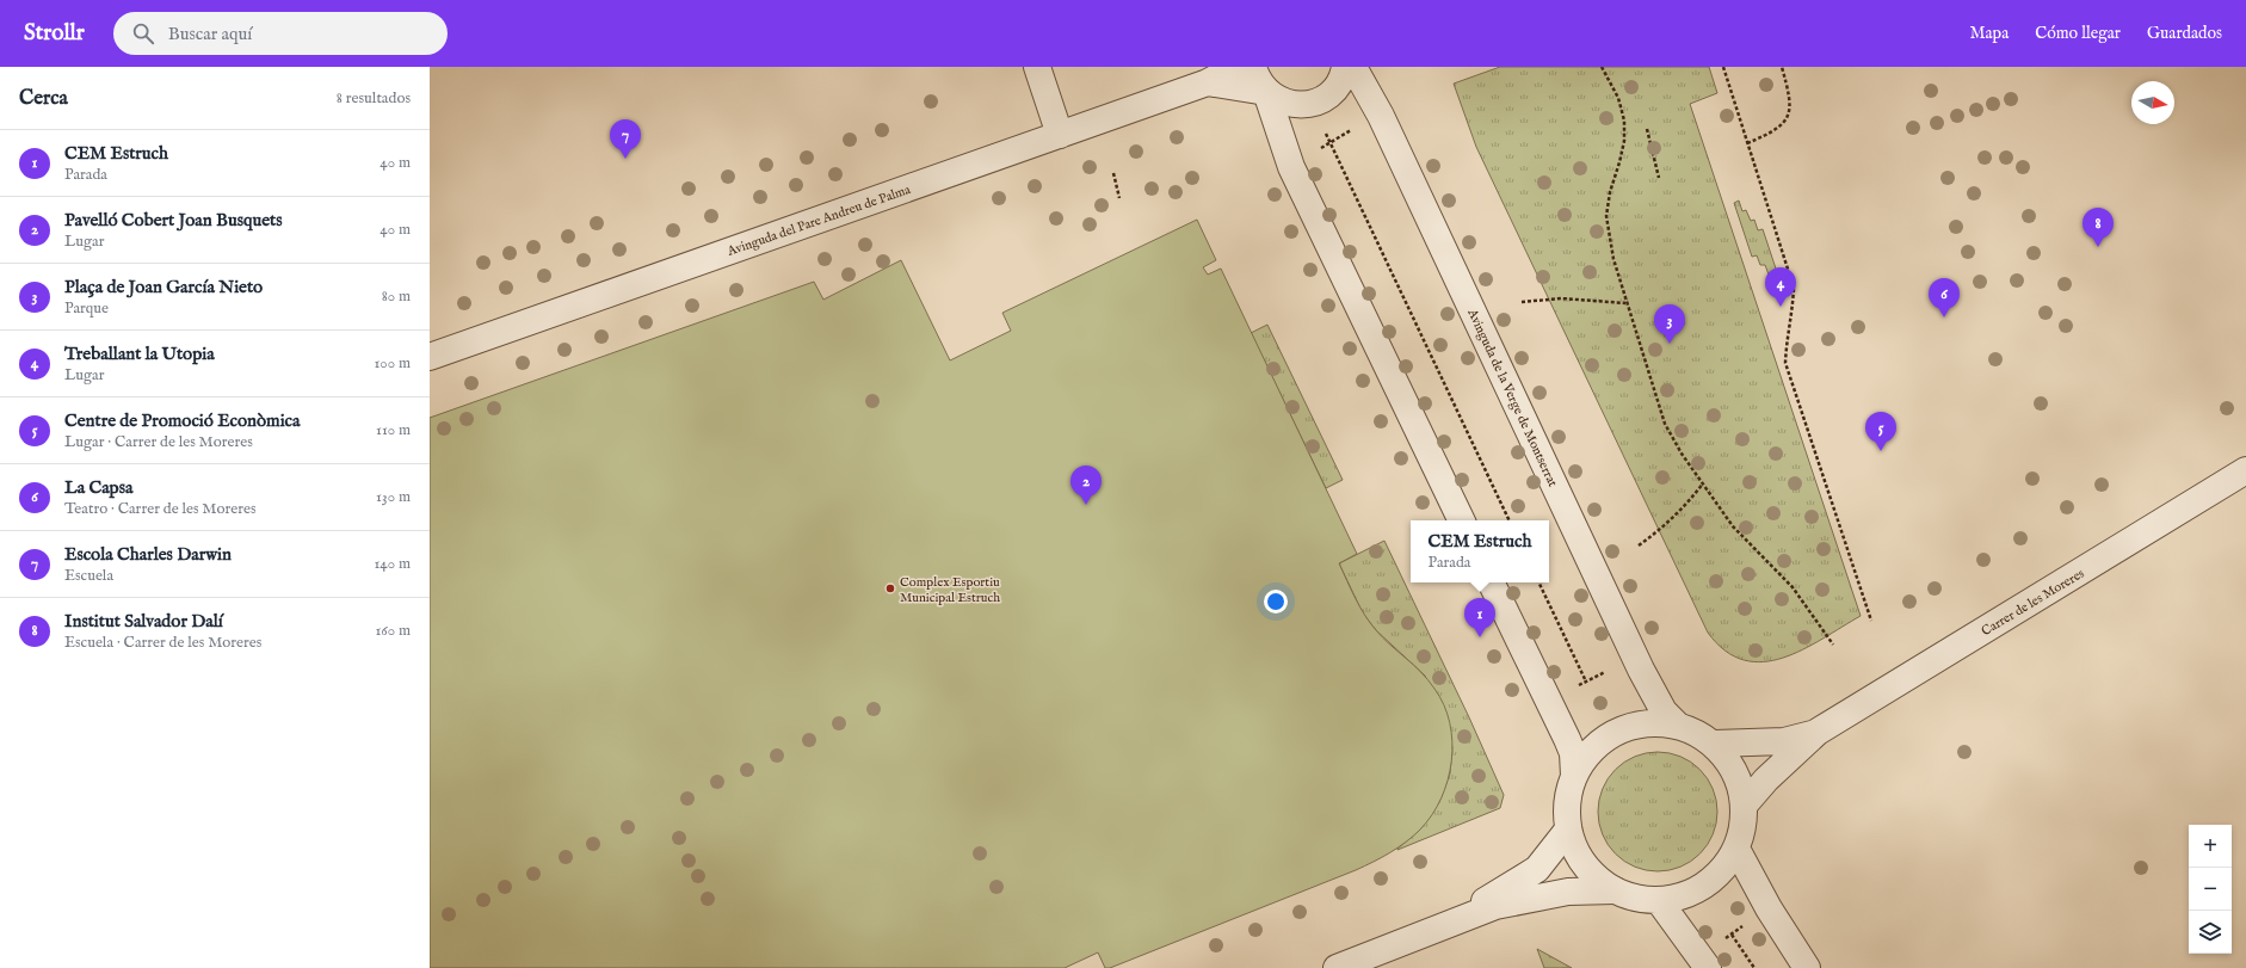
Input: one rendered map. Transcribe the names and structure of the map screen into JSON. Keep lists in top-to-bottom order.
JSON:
{
  "streets": {
    "street": ["Avinguda del Pare Andreu de Palma", "Avinguda de la Verge de Montserrat", "Carrer de les Moreres"]
  },
  "places": ["Complex Esportiu Municipal Estruch"],
  "north": "right",
  "page": {
    "header": "Strollr",
    "search": "Buscar aquí",
    "nav": ["Mapa", "Cómo llegar", "Guardados"],
    "heading": ["Cerca", "8 resultados"],
    "pins": [
      "7",
      "8",
      "4",
      "6",
      "3",
      "5",
      "2",
      "1"
    ],
    "list": [
      {
        "mark": "1",
        "name": "CEM Estruch",
        "note": "Parada",
        "value": "40 m"
      },
      {
        "mark": "2",
        "name": "Pavelló Cobert Joan Busquets",
        "note": "Lugar",
        "value": "40 m"
      },
      {
        "mark": "3",
        "name": "Plaça de Joan García Nieto",
        "note": "Parque",
        "value": "80 m"
      },
      {
        "mark": "4",
        "name": "Treballant la Utopia",
        "note": "Lugar",
        "value": "100 m"
      },
      {
        "mark": "5",
        "name": "Centre de Promoció Econòmica",
        "note": "Lugar · Carrer de les Moreres",
        "value": "110 m"
      },
      {
        "mark": "6",
        "name": "La Capsa",
        "note": "Teatro · Carrer de les Moreres",
        "value": "130 m"
      },
      {
        "mark": "7",
        "name": "Escola Charles Darwin",
        "note": "Escuela",
        "value": "140 m"
      },
      {
        "mark": "8",
        "name": "Institut Salvador Dalí",
        "note": "Escuela · Carrer de les Moreres",
        "value": "160 m"
      }
    ],
    "popup": ["CEM Estruch", "Parada"],
    "map_buttons": ["+", "−"]
  }
}
